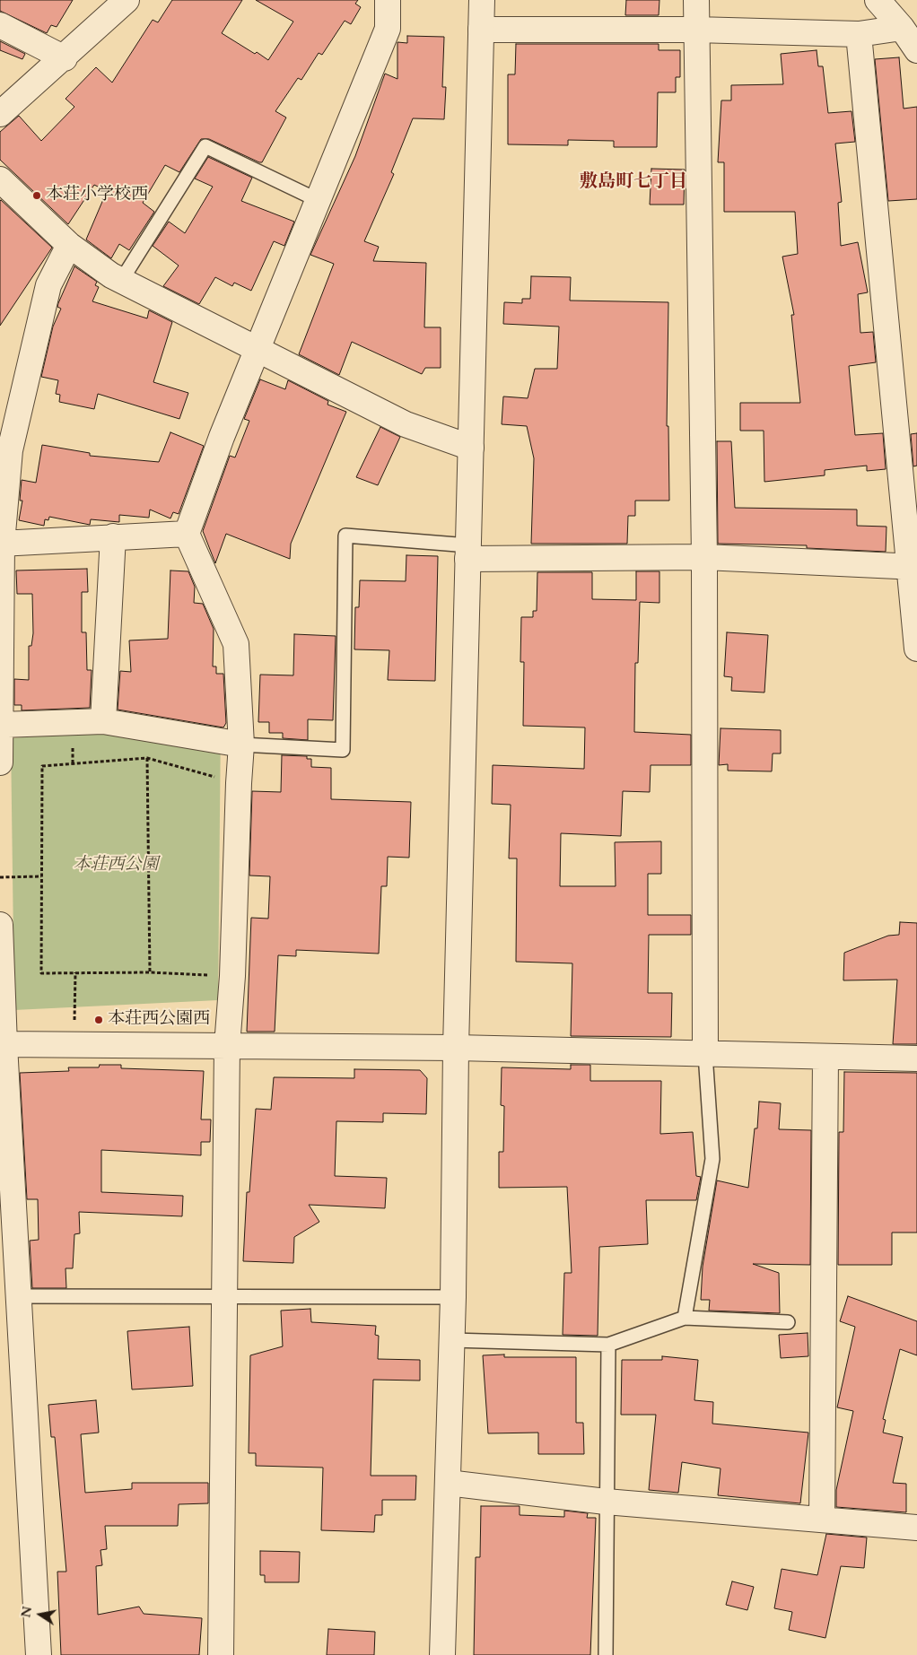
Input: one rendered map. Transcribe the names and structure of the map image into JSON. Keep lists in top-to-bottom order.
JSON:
{
  "districts": ["敷島町七丁目"],
  "parks": ["本荘西公園"],
  "places": ["本荘小学校西", "本荘西公園西"],
  "north": "left"
}
